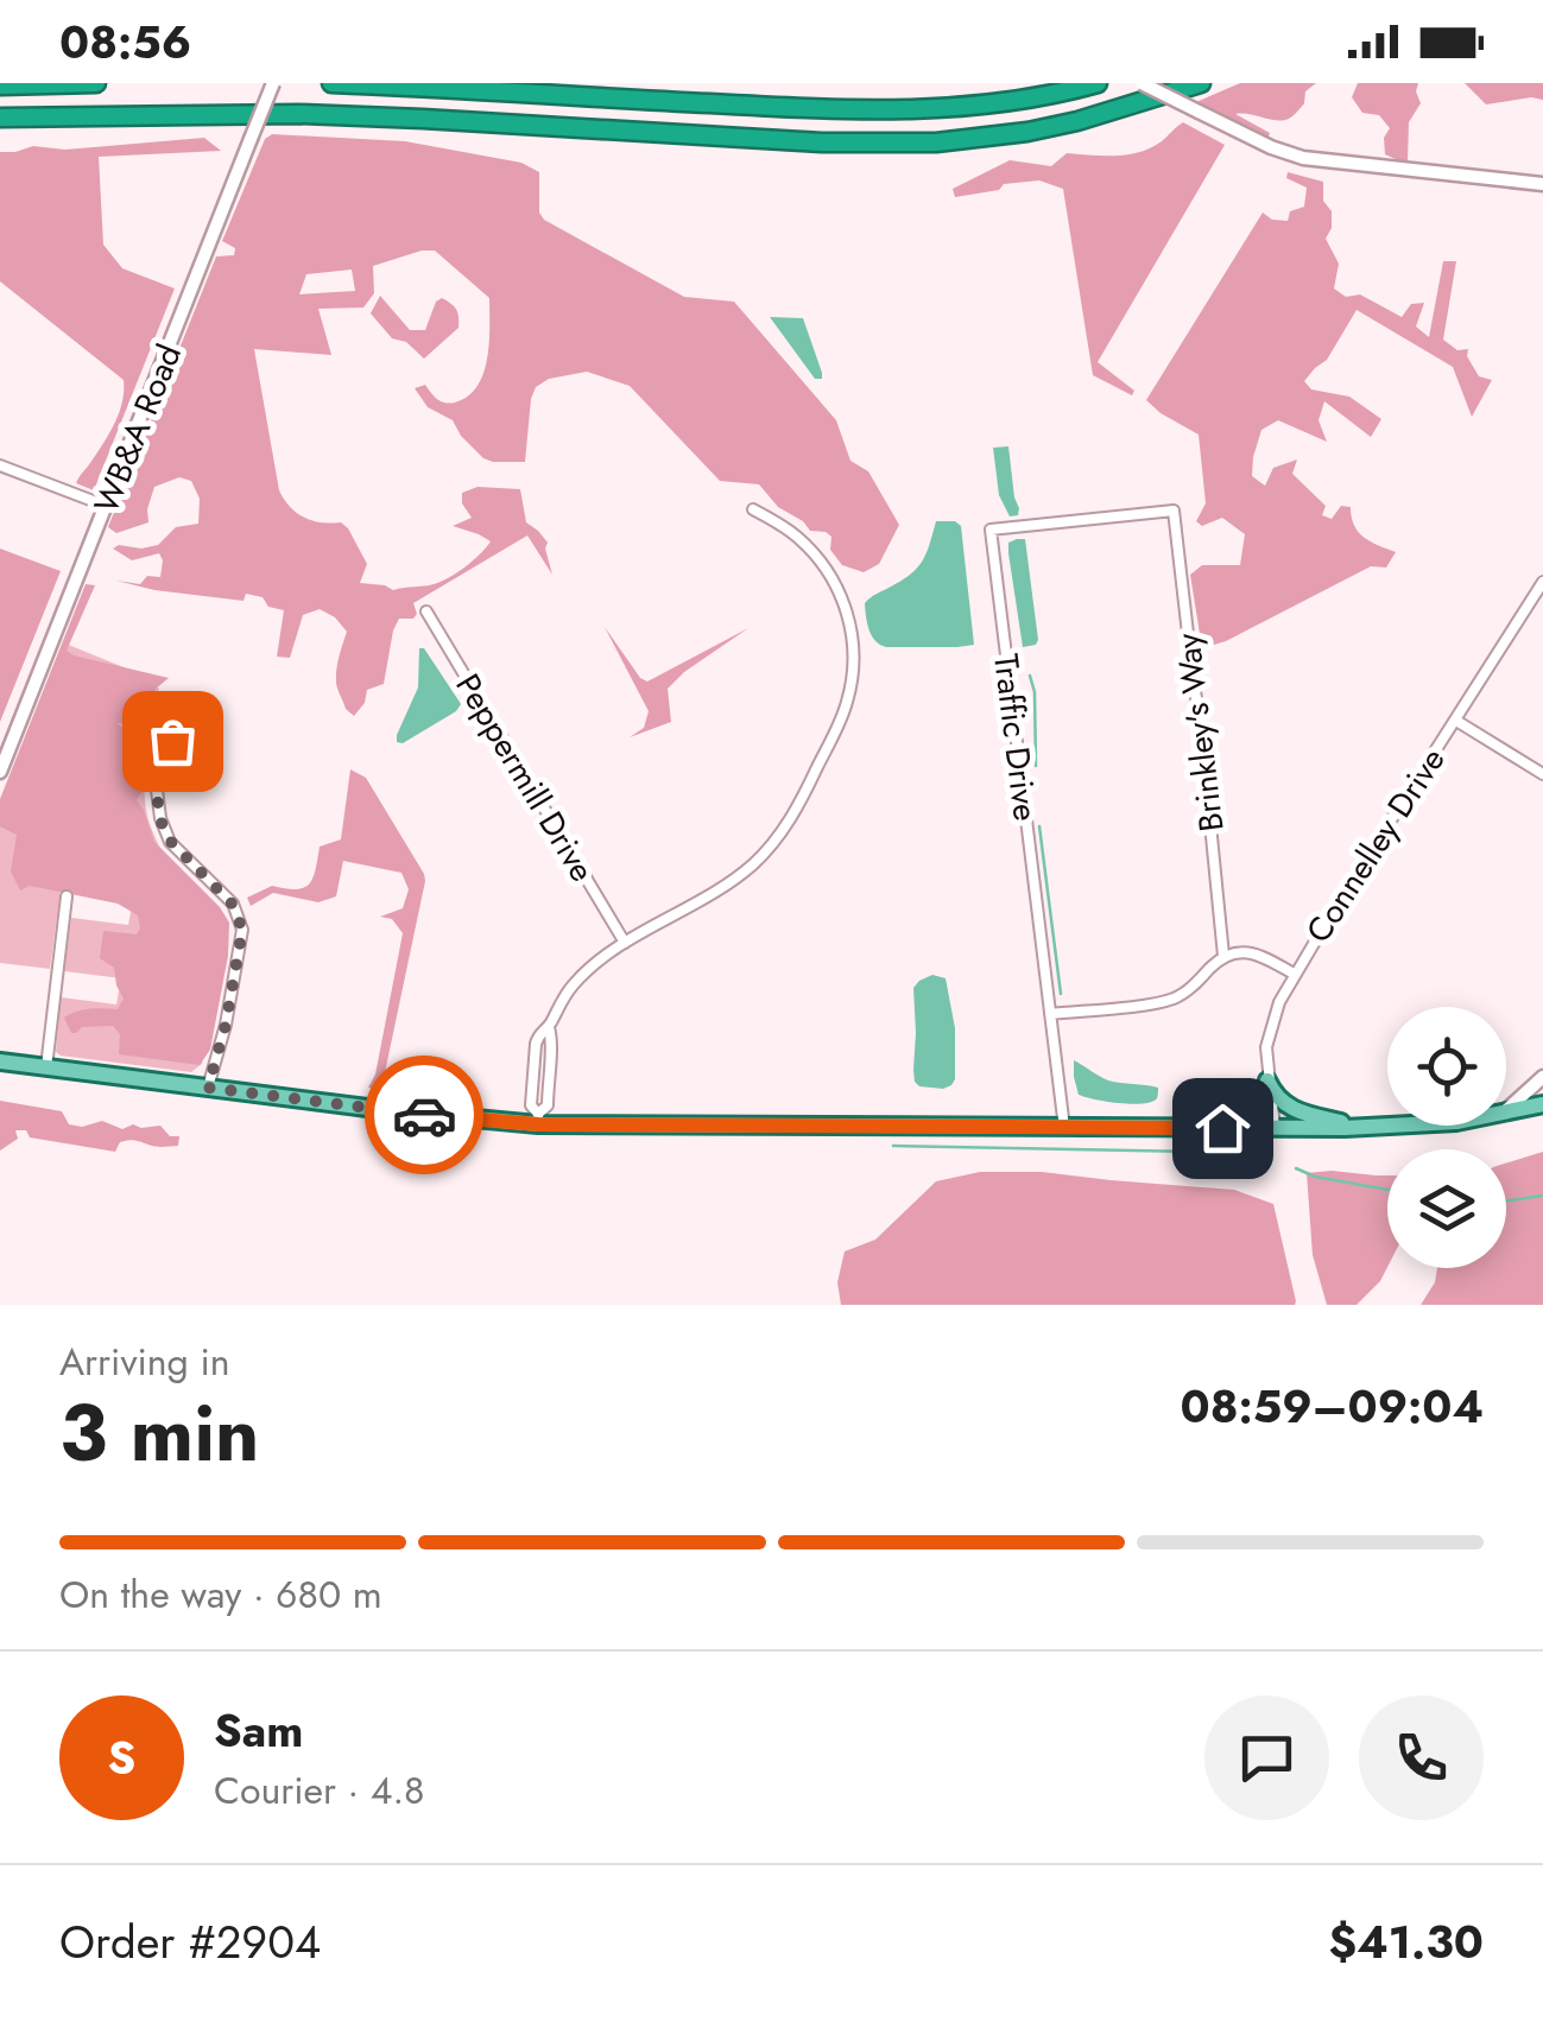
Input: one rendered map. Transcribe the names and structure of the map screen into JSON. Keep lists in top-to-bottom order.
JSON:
{
  "streets": {
    "street": [
      "WB&A Road",
      "Brinkley's Way",
      "Traffic Drive",
      "Peppermill Drive",
      "Connelley Drive"
    ]
  },
  "crossings": [
    ["Brinkley's Way", "Traffic Drive"]
  ],
  "page": {
    "status": "08:56",
    "heading": ["3 min", "Arriving in", "08:59–09:04"],
    "panel": [
      "Sam",
      "Courier · 4.8",
      "Order #2904",
      "$41.30"
    ],
    "bar": "On the way · 680 m",
    "round": "S"
  }
}
